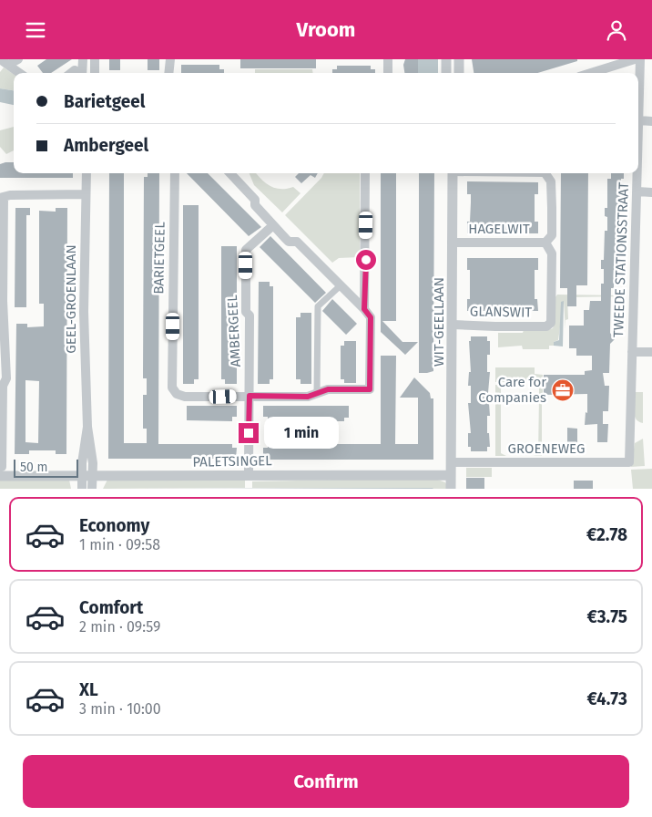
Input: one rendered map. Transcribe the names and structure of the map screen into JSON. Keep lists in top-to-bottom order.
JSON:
{
  "streets": {
    "street": [
      "HAGELWIT",
      "BARIETGEEL",
      "TWEEDE STATIONSSTRAAT",
      "GEEL-GROENLAAN",
      "GLANSWIT",
      "WIT-GEELLAAN",
      "AMBERGEEL",
      "GROENEWEG",
      "PALETSINGEL"
    ]
  },
  "crossings": [
    ["HAGELWIT", "GLANSWIT"],
    ["HAGELWIT", "WIT-GEELLAAN"],
    ["BARIETGEEL", "AMBERGEEL"],
    ["TWEEDE STATIONSSTRAAT", "GROENEWEG"],
    ["GEEL-GROENLAAN", "PALETSINGEL"],
    ["GLANSWIT", "WIT-GEELLAAN"],
    ["WIT-GEELLAAN", "GROENEWEG"],
    ["WIT-GEELLAAN", "PALETSINGEL"],
    ["AMBERGEEL", "PALETSINGEL"]
  ],
  "places": {
    "office": ["Care for Companies"]
  },
  "scale_bar": "50 m",
  "page": {
    "header": "Vroom",
    "banner": ["Barietgeel", "Ambergeel"],
    "bubble": "1 min",
    "scale": "50 m",
    "list": [
      {
        "name": "Economy",
        "note": "1 min · 09:58",
        "value": "€2.78"
      },
      {
        "name": "Comfort",
        "note": "2 min · 09:59",
        "value": "€3.75"
      },
      {
        "name": "XL",
        "note": "3 min · 10:00",
        "value": "€4.73"
      }
    ],
    "buttons": "Confirm"
  }
}
